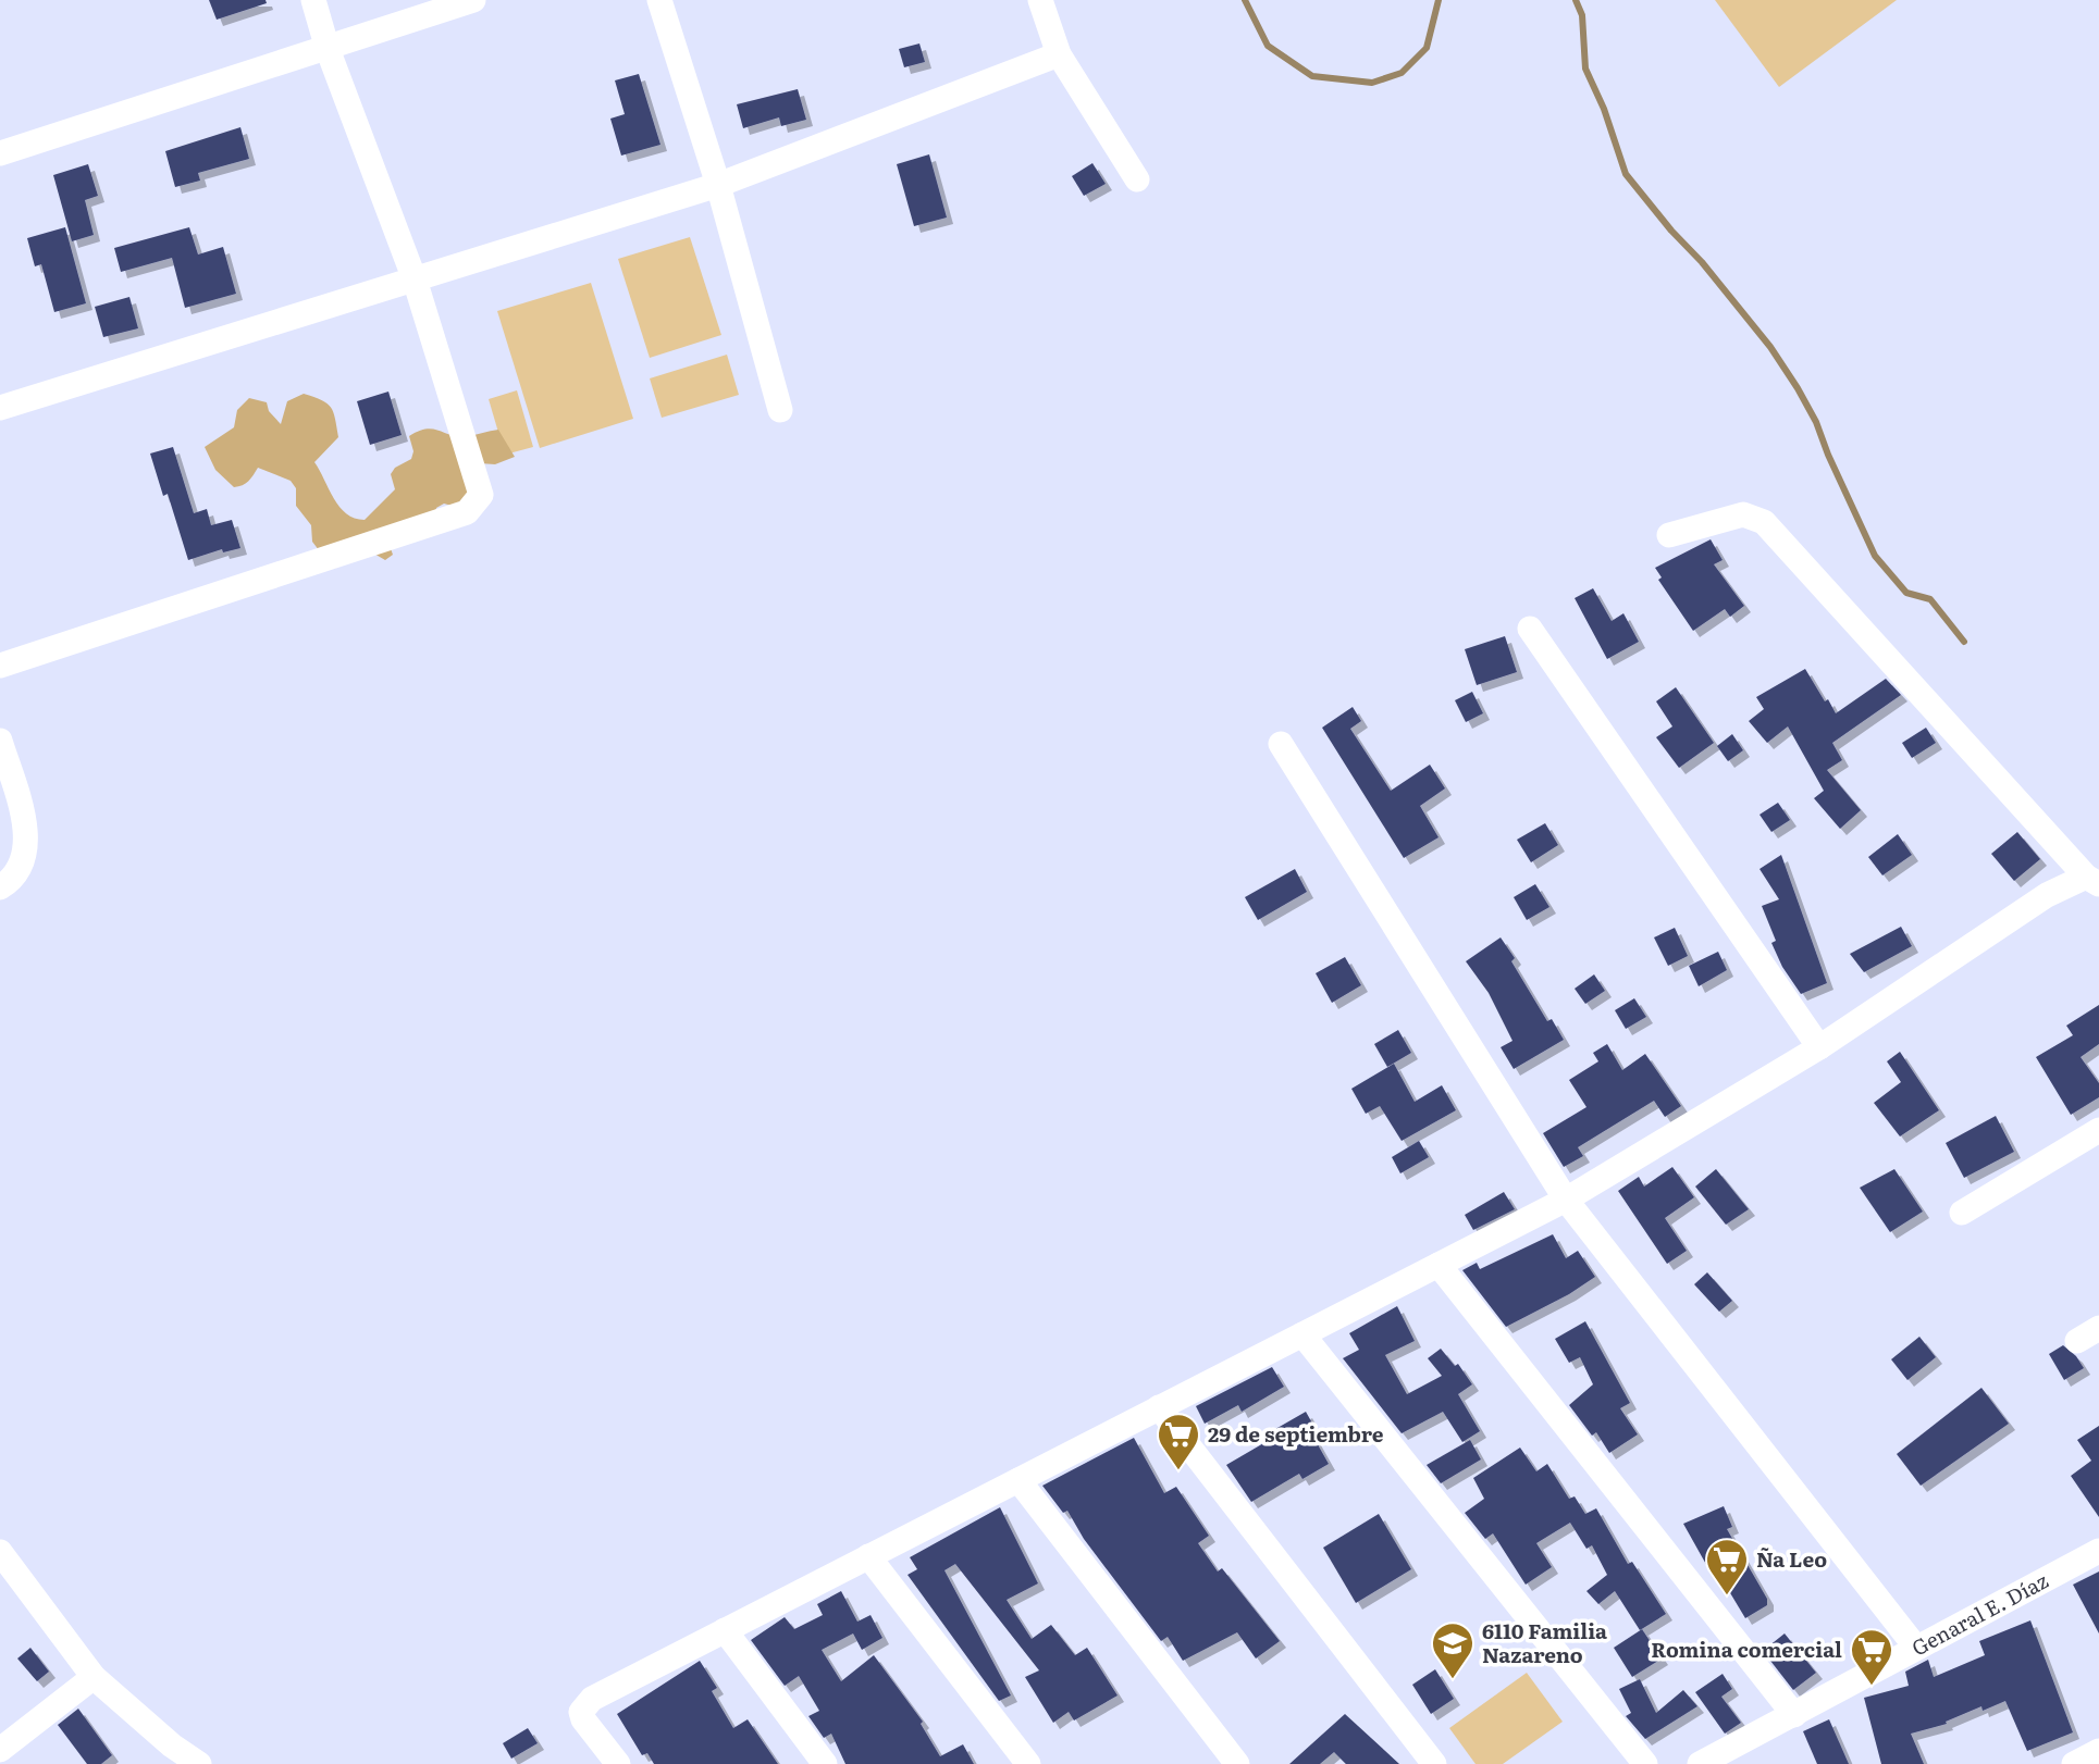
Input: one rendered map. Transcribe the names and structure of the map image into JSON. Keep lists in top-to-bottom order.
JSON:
{
  "streets": {
    "street": ["Genaral E. Díaz"]
  },
  "places": {
    "supermarket": ["29 de septiembre", "Ña Leo", "Romina comercial"],
    "school or university": ["6110 Familia Nazareno"]
  }
}
